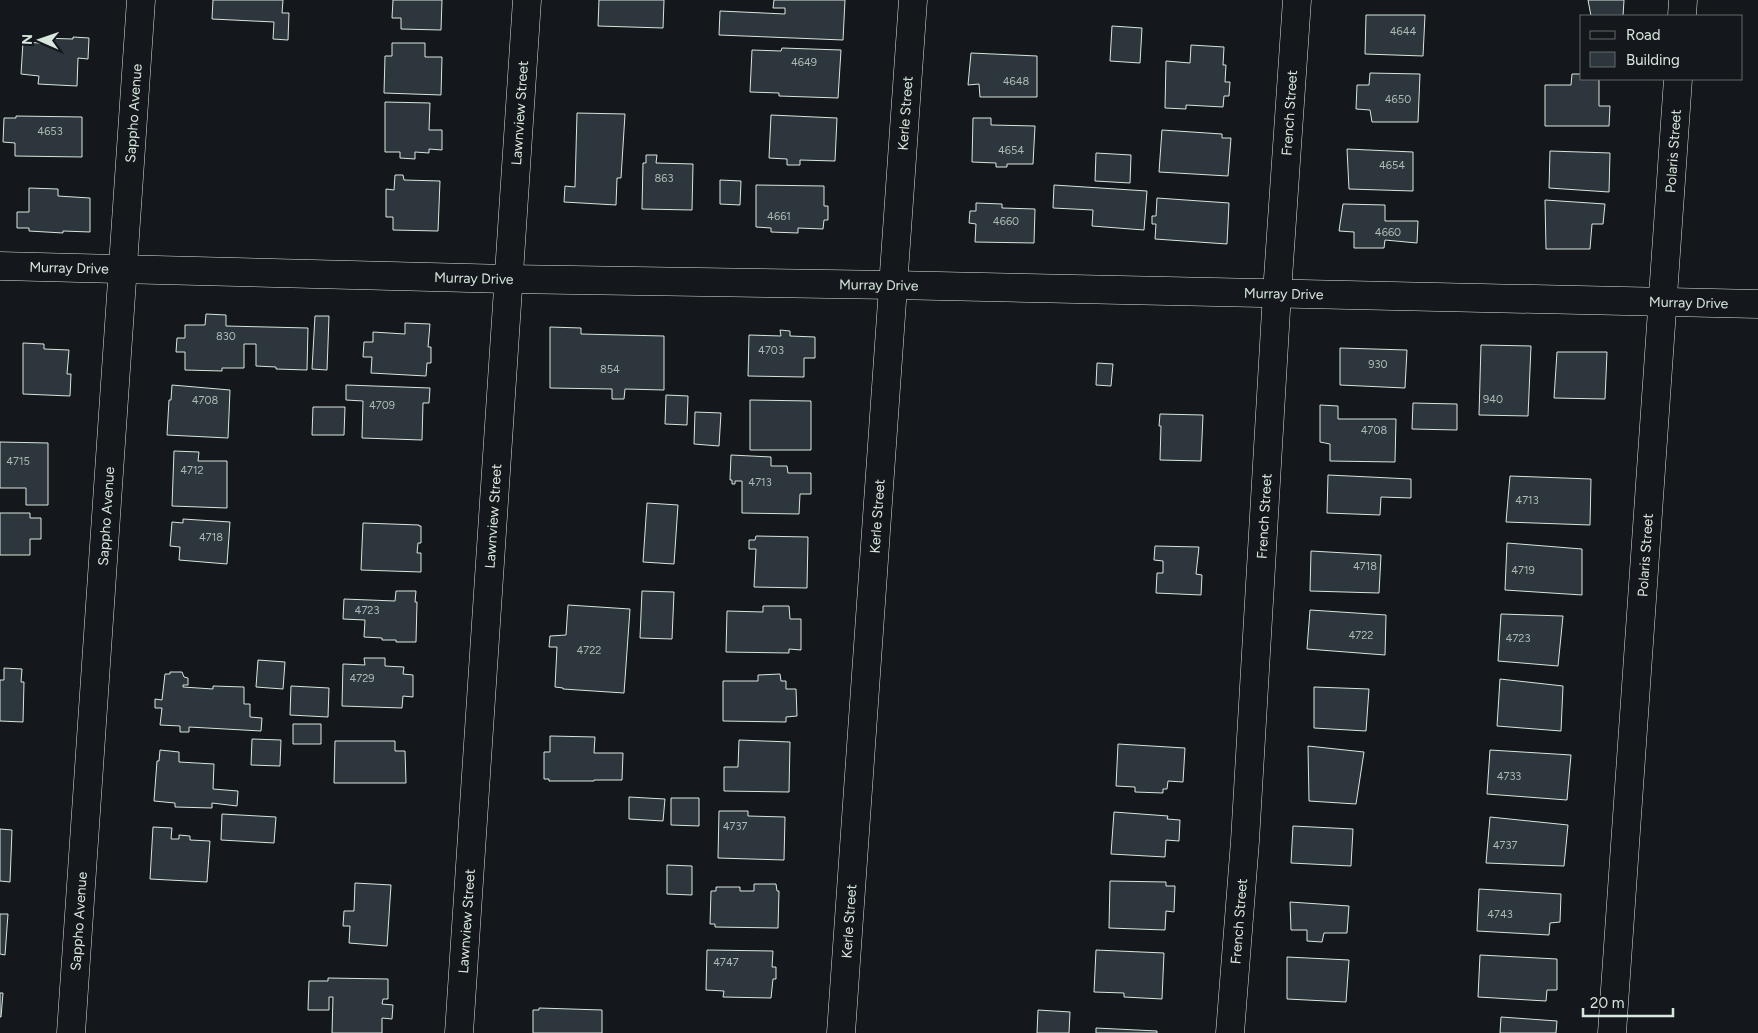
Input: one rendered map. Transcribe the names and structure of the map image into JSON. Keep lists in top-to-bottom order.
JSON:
{
  "streets": {
    "street": [
      "Sappho Avenue",
      "Lawnview Street",
      "Kerle Street",
      "French Street",
      "Polaris Street",
      "Murray Drive"
    ]
  },
  "crossings": [
    ["Sappho Avenue", "Murray Drive"],
    ["Lawnview Street", "Murray Drive"],
    ["Kerle Street", "Murray Drive"],
    ["French Street", "Murray Drive"],
    ["Polaris Street", "Murray Drive"]
  ],
  "house_numbers": [
    "4644",
    "4649",
    "4648",
    "4650",
    "4653",
    "4654",
    "4654",
    "863",
    "4661",
    "4660",
    "4660",
    "830",
    "4703",
    "930",
    "854",
    "940",
    "4708",
    "4709",
    "4708",
    "4715",
    "4712",
    "4713",
    "4713",
    "4718",
    "4718",
    "4719",
    "4723",
    "4722",
    "4723",
    "4722",
    "4729",
    "4733",
    "4737",
    "4737",
    "4743",
    "4747"
  ],
  "legend": ["Road", "Building"],
  "scale_bar": "20 m",
  "north": "left"
}
